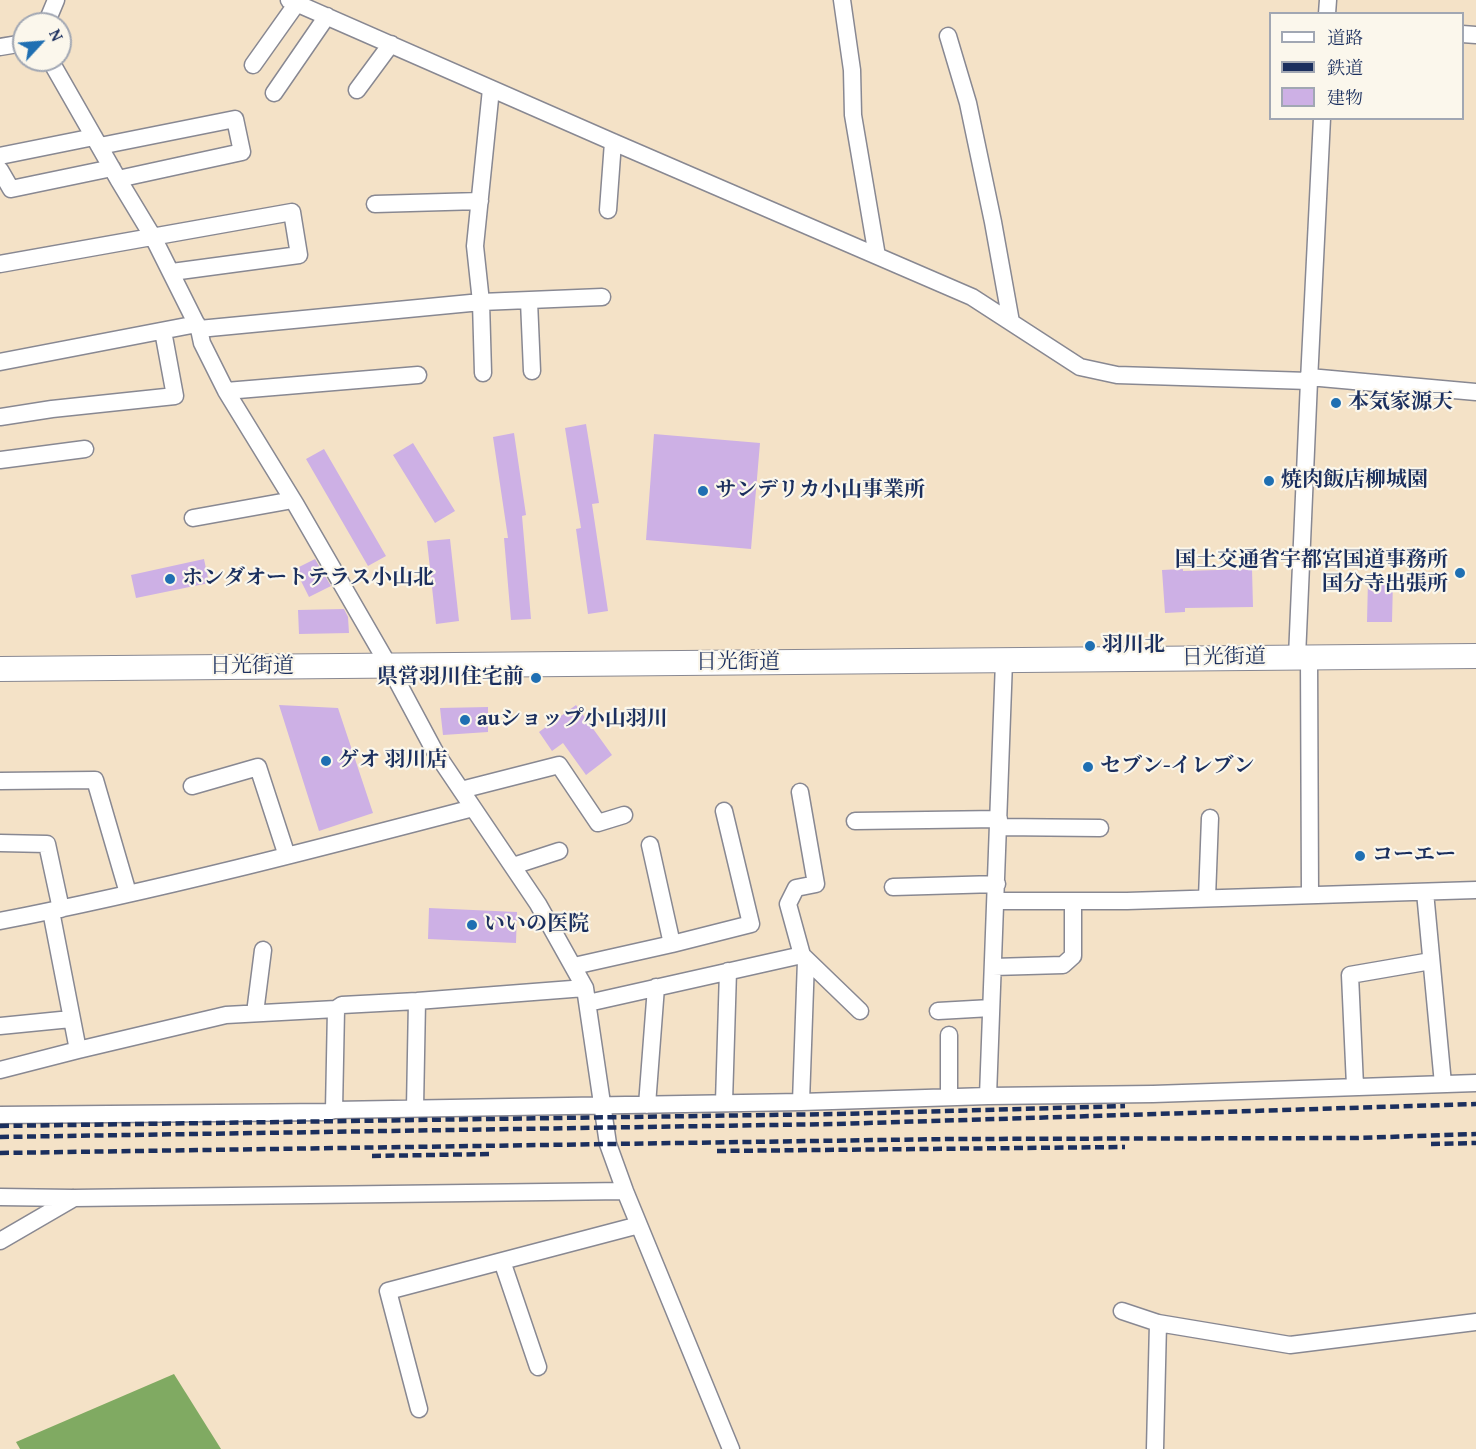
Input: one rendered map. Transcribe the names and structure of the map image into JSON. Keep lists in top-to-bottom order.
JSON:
{
  "streets": {
    "highway": ["日光街道"]
  },
  "places": [
    "本気家源天",
    "焼肉飯店柳城園",
    "サンデリカ小山事業所",
    "国土交通省宇都宮国道事務所 国分寺出張所",
    "ホンダオートテラス小山北",
    "羽川北",
    "県営羽川住宅前",
    "auショップ小山羽川",
    "ゲオ 羽川店",
    "セブン-イレブン",
    "コーエー",
    "いいの医院"
  ],
  "legend": ["道路", "鉄道", "建物"],
  "north": "top right"
}
